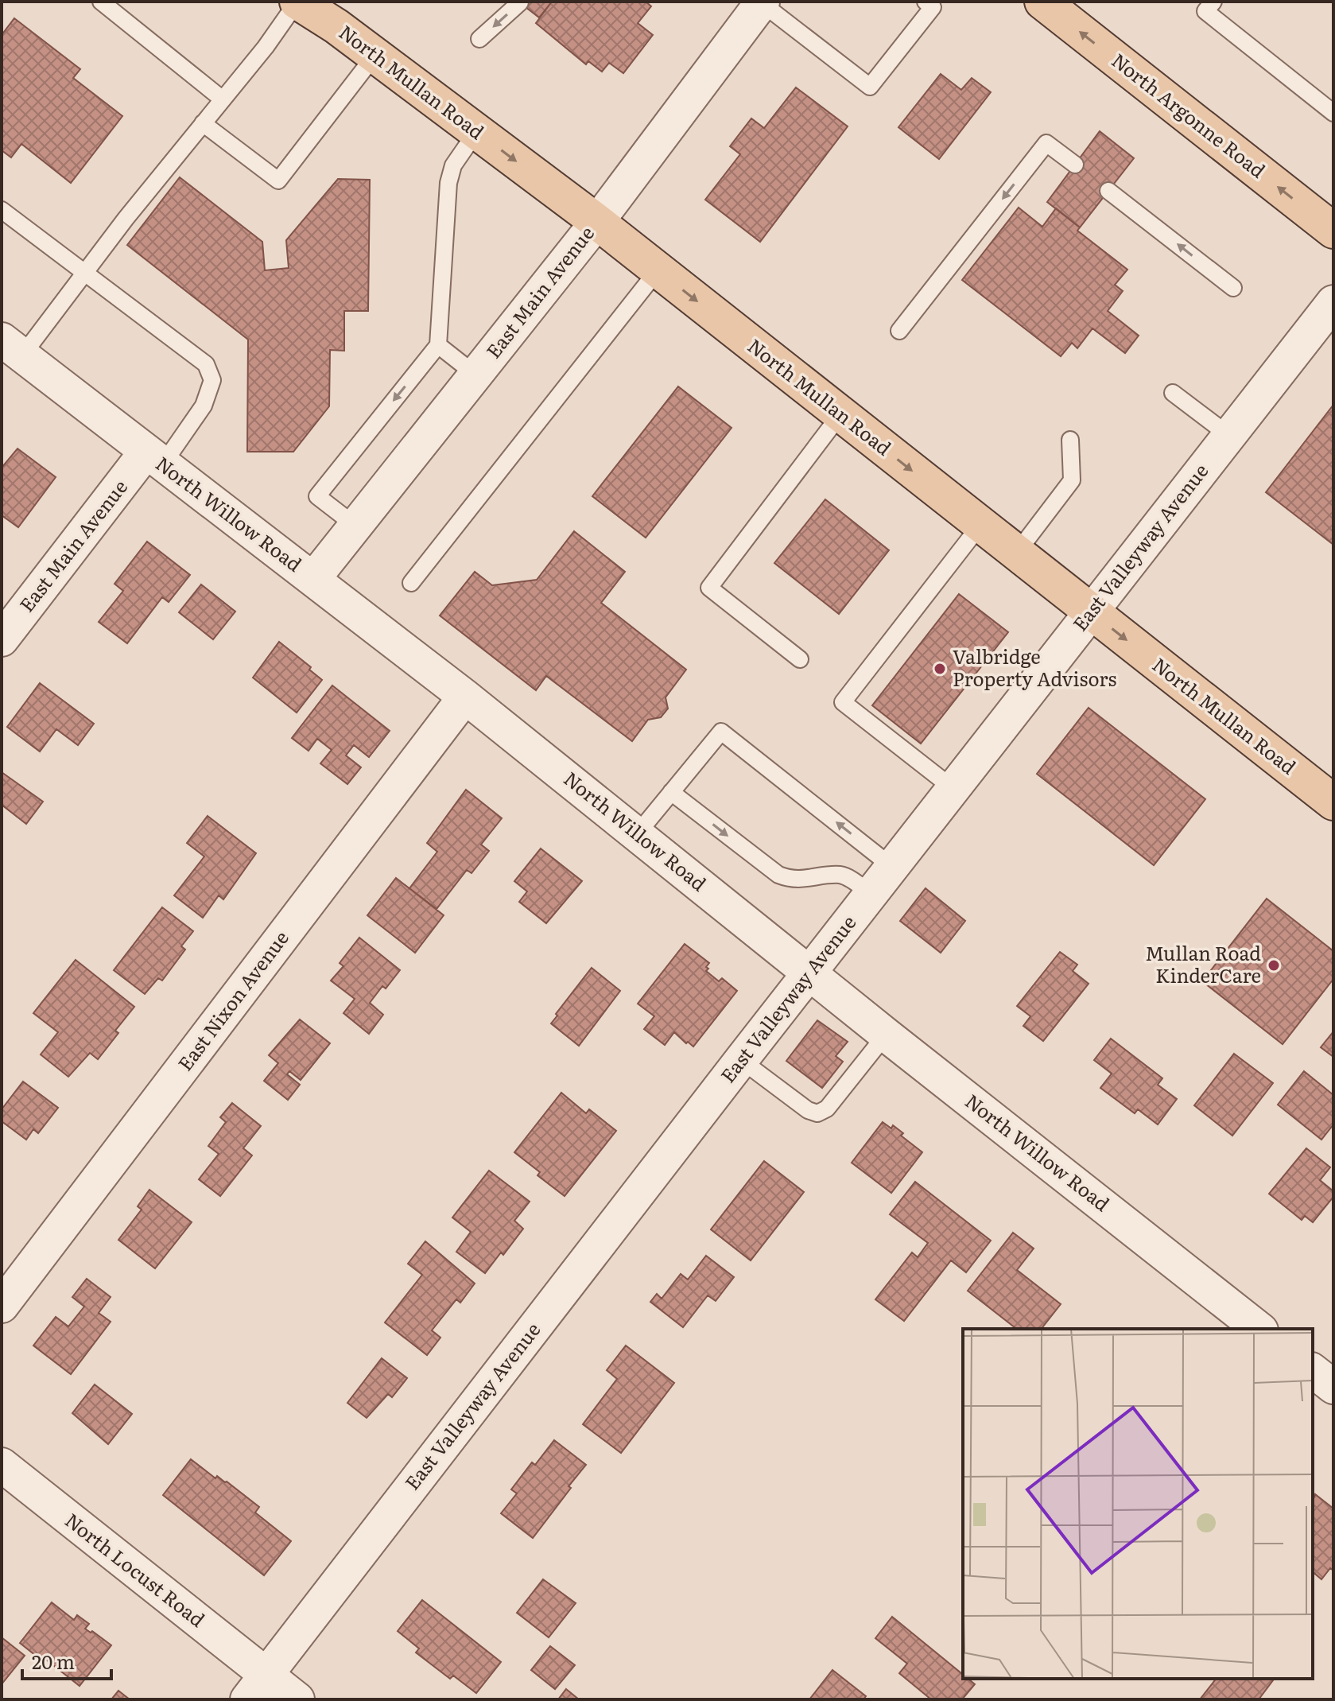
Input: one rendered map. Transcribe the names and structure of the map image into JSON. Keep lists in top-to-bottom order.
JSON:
{
  "streets": {
    "main road": ["North Mullan Road", "North Argonne Road"],
    "street": [
      "East Main Avenue",
      "North Willow Road",
      "East Valleyway Avenue",
      "East Nixon Avenue",
      "North Locust Road"
    ]
  },
  "crossings": [
    ["North Mullan Road", "East Main Avenue"],
    ["North Mullan Road", "East Valleyway Avenue"],
    ["East Main Avenue", "North Willow Road"],
    ["North Willow Road", "East Valleyway Avenue"],
    ["North Willow Road", "East Nixon Avenue"],
    ["East Valleyway Avenue", "North Locust Road"]
  ],
  "one_way": ["North Mullan Road", "North Argonne Road"],
  "places": ["Valbridge Property Advisors", "Mullan Road KinderCare"],
  "scale_bar": "20 m"
}
